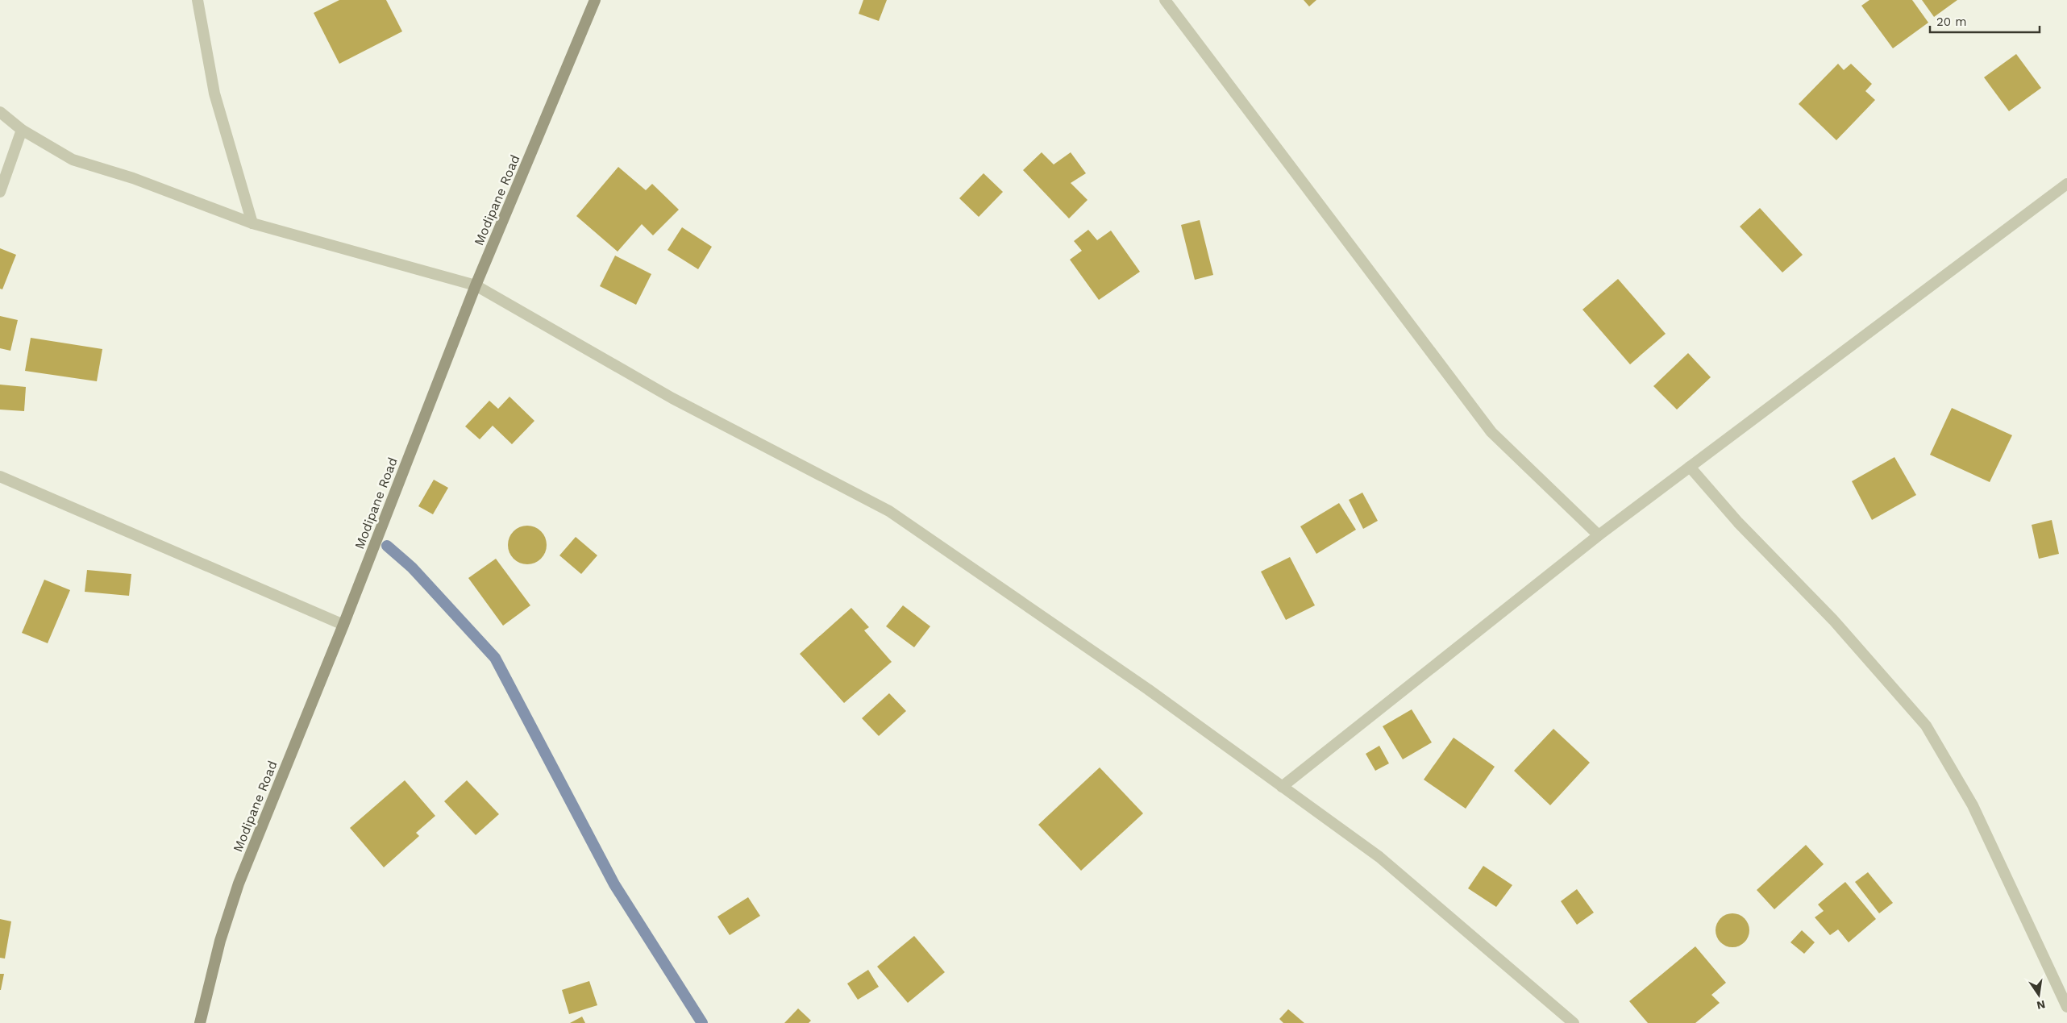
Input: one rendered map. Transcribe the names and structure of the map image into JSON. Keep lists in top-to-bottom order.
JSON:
{
  "streets": {
    "main road": ["Modipane Road"]
  },
  "scale_bar": "20 m",
  "north": "bottom"
}
